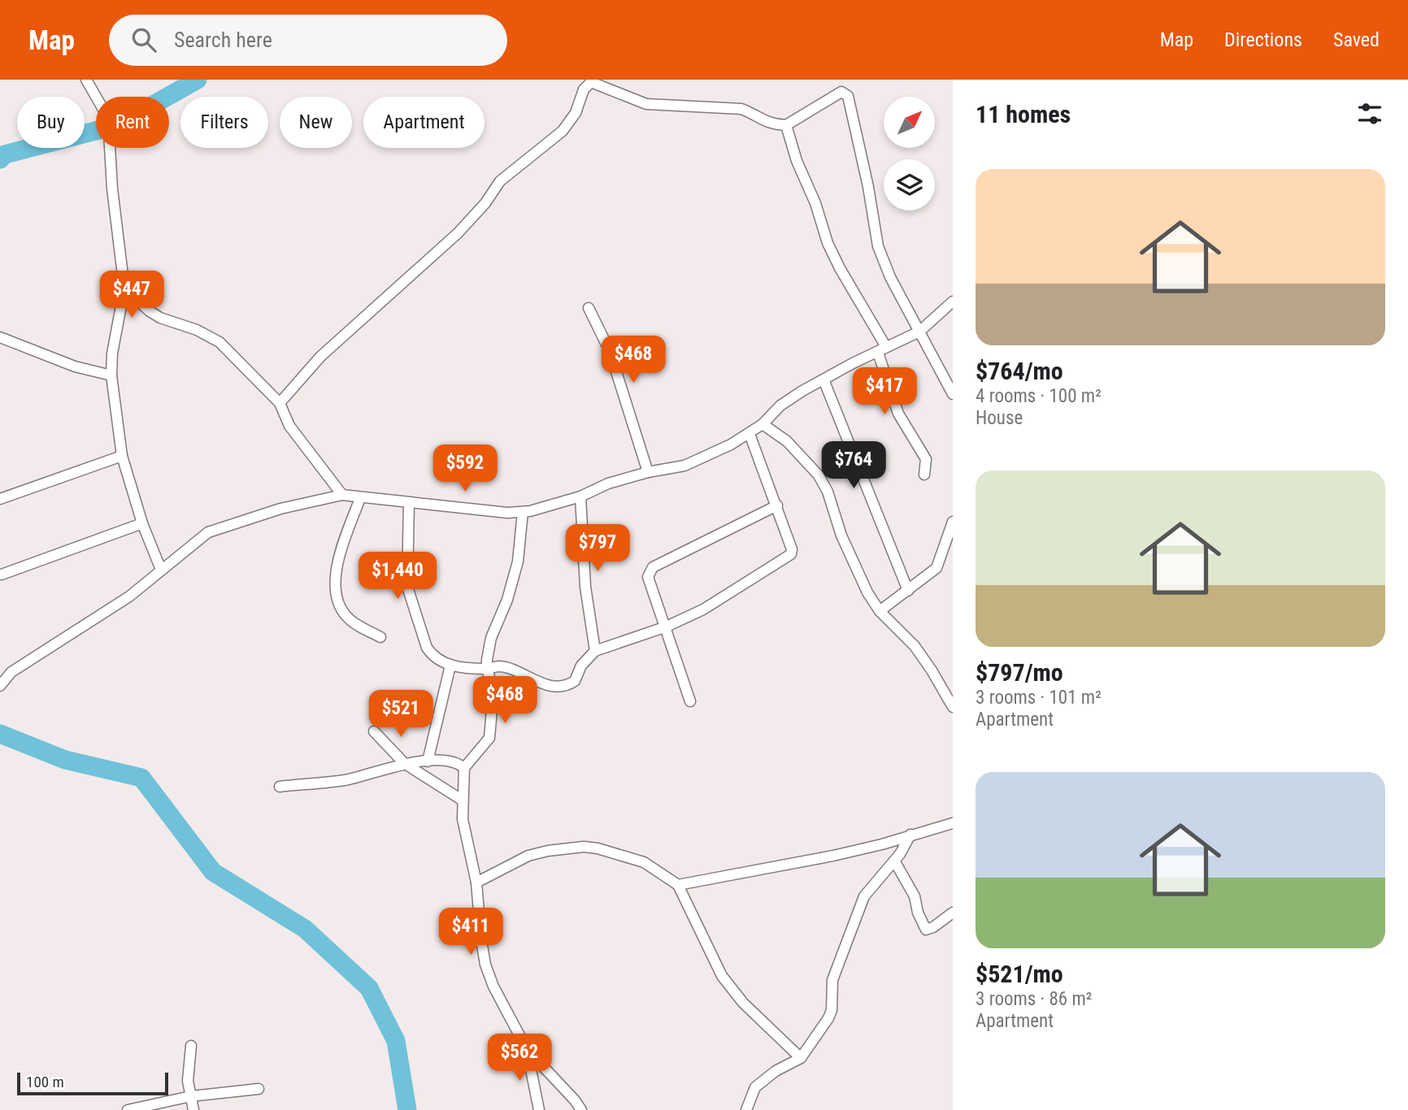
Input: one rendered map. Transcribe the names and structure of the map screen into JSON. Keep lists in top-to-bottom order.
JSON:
{
  "scale_bar": "100 m",
  "north": "top right",
  "page": {
    "header": "Map",
    "search": "Search here",
    "nav": ["Map", "Directions", "Saved"],
    "heading": "11 homes",
    "chip": [
      "Buy",
      "Rent",
      "Filters",
      "New",
      "Apartment"
    ],
    "list": [
      {
        "name": "$764/mo",
        "note": "4 rooms · 100 m² · House"
      },
      {
        "name": "$797/mo",
        "note": "3 rooms · 101 m² · Apartment"
      },
      {
        "name": "$521/mo",
        "note": "3 rooms · 86 m² · Apartment"
      }
    ],
    "price": [
      "$447",
      "$468",
      "$417",
      "$764",
      "$592",
      "$797",
      "$1,440",
      "$468",
      "$521",
      "$411",
      "$562"
    ],
    "scale": "100 m"
  }
}
